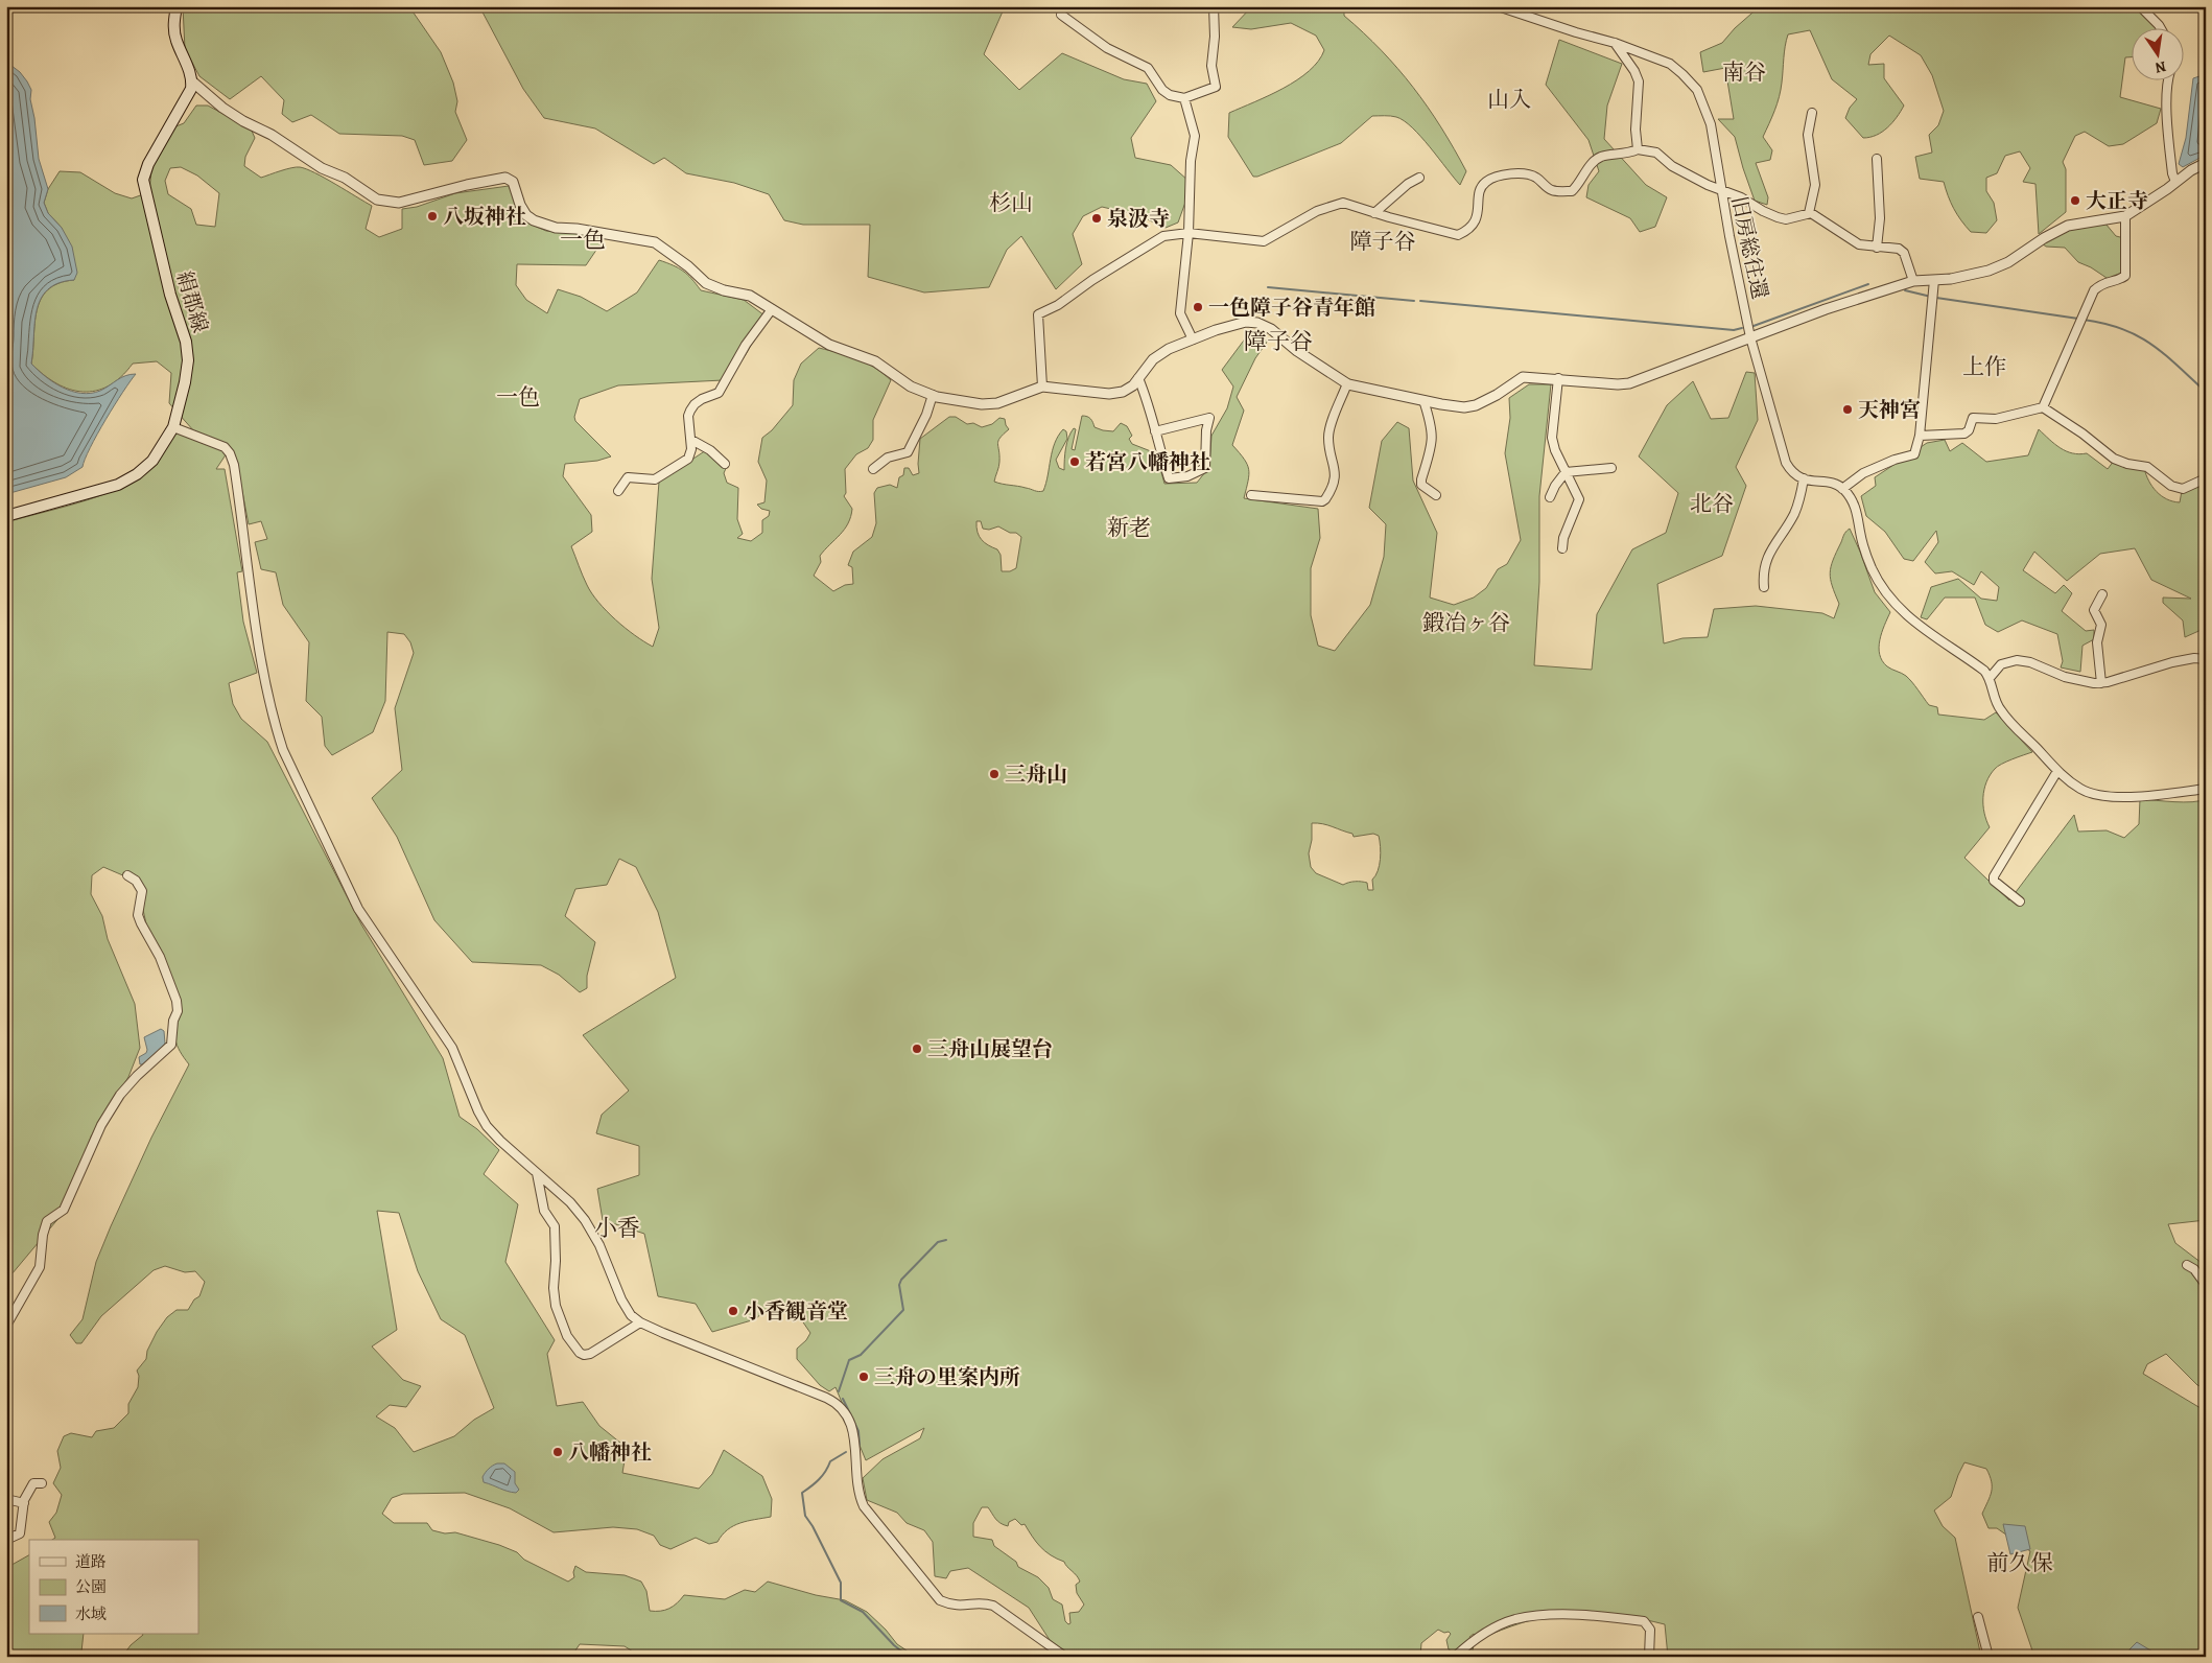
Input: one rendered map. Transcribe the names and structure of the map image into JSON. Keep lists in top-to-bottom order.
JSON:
{
  "streets": {
    "main road": ["絹郡線"],
    "street": ["旧房総往還"]
  },
  "districts": [
    "南谷",
    "山入",
    "杉山",
    "一色",
    "障子谷",
    "障子谷",
    "上作",
    "一色",
    "北谷",
    "新老",
    "鍛冶ヶ谷",
    "小香",
    "前久保"
  ],
  "places": [
    "大正寺",
    "八坂神社",
    "泉汲寺",
    "一色障子谷青年館",
    "天神宮",
    "若宮八幡神社",
    "三舟山",
    "三舟山展望台",
    "小香観音堂",
    "三舟の里案内所",
    "八幡神社"
  ],
  "legend": ["道路", "公園", "水域"],
  "north": "bottom"
}
